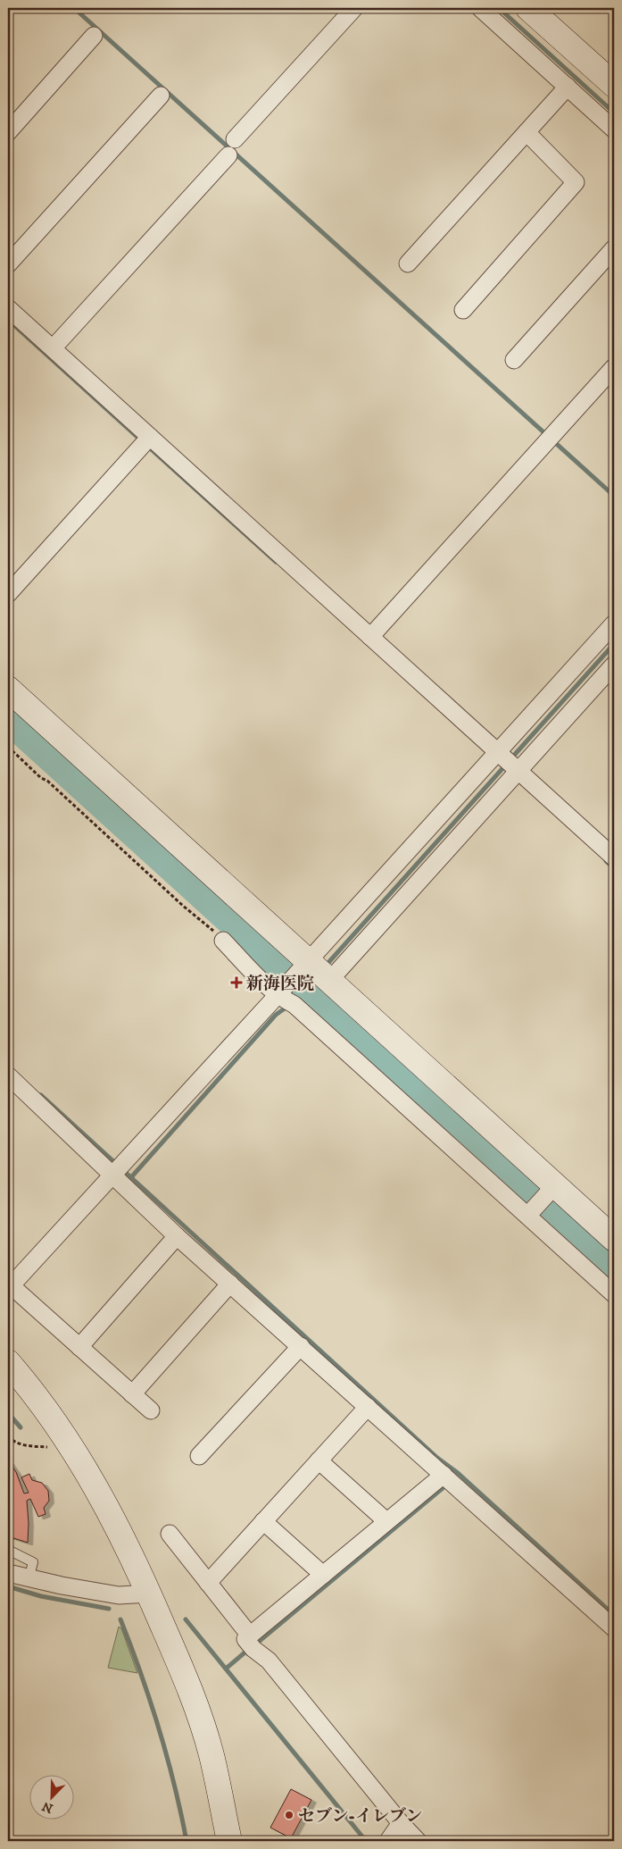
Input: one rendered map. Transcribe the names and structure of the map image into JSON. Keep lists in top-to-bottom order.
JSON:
{
  "places": {
    "health": ["新海医院"],
    "other": ["セブン-イレブン"]
  },
  "north": "bottom left"
}
